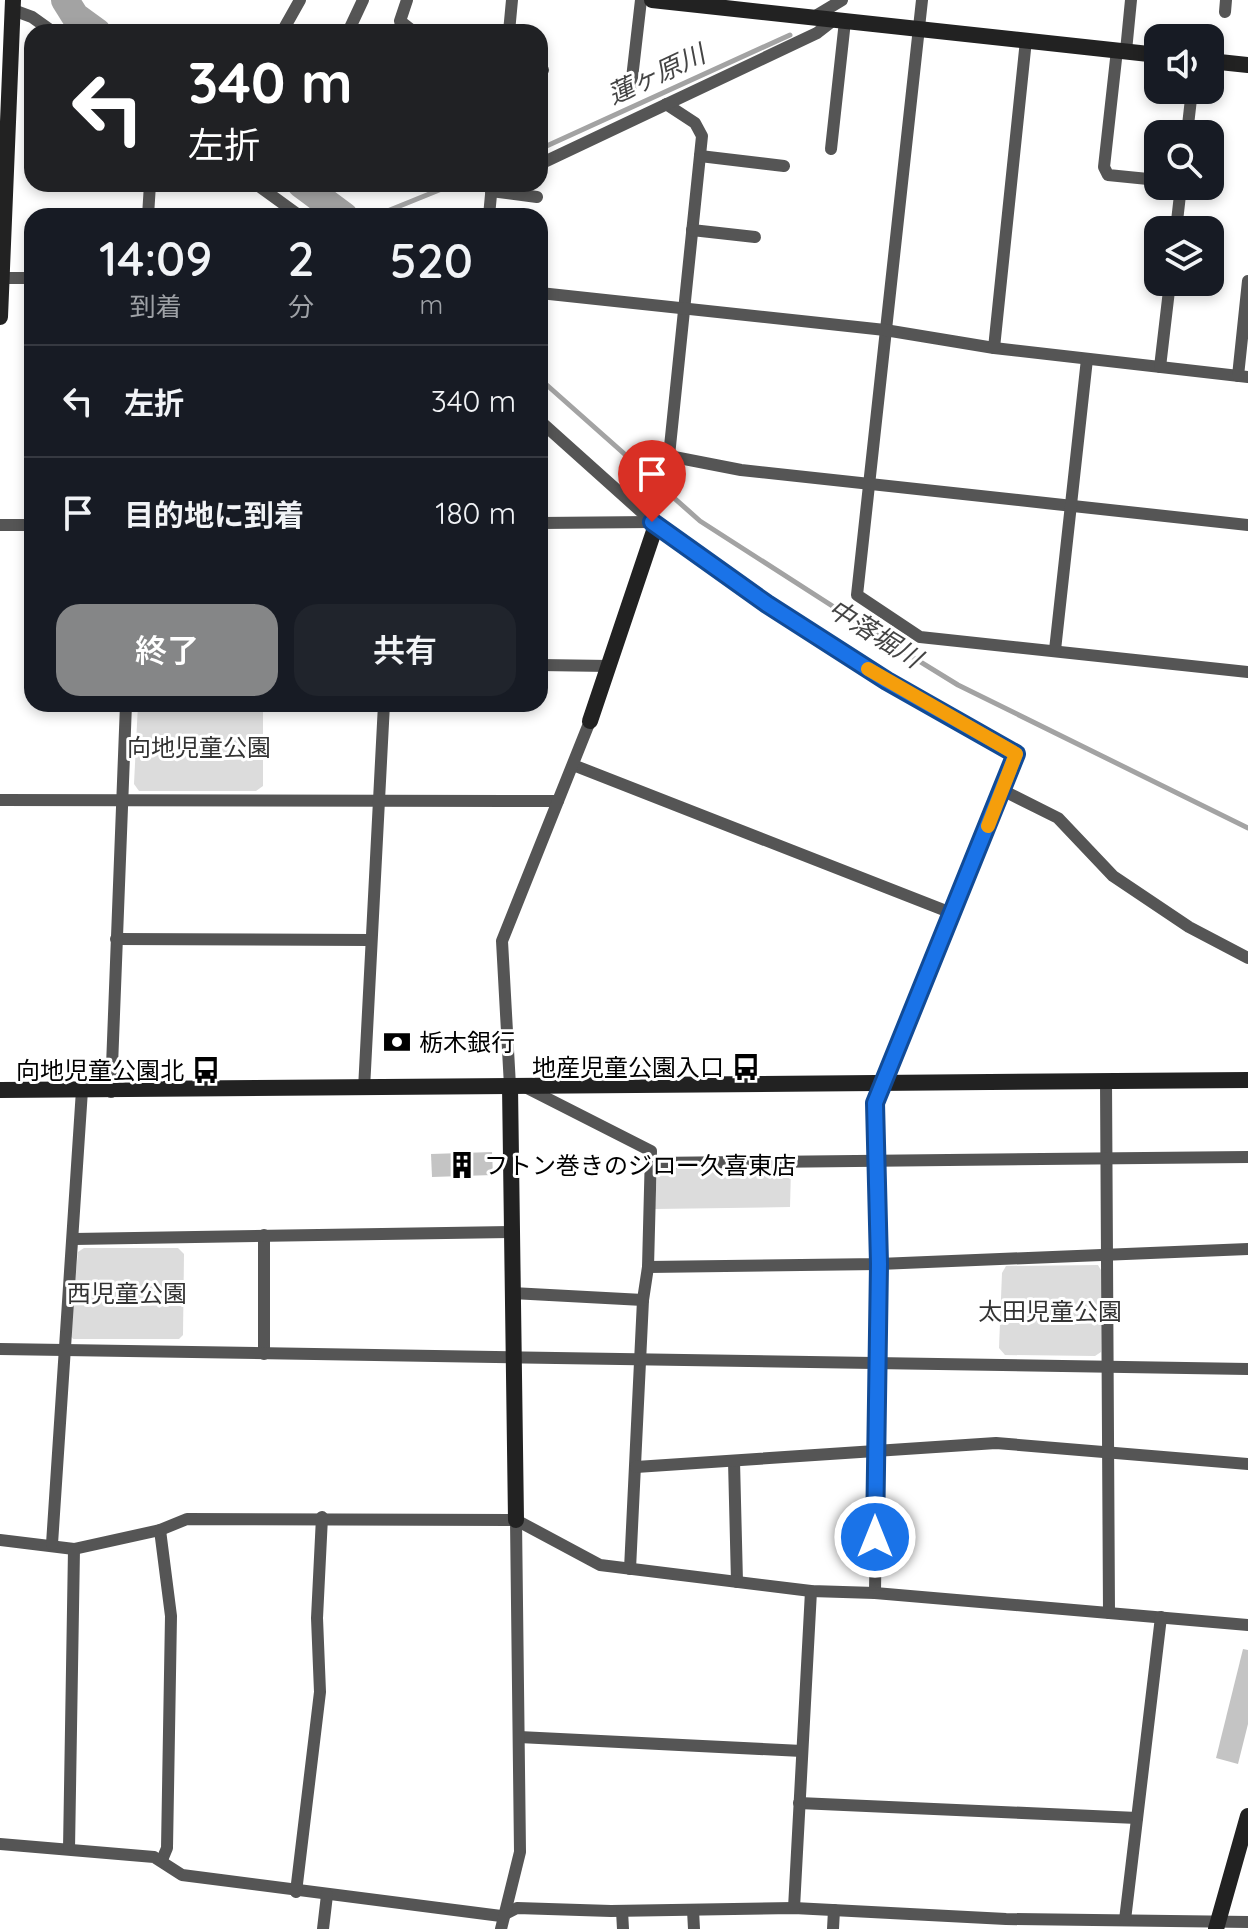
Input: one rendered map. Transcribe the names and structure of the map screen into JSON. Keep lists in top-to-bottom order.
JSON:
{
  "water": ["蓮ヶ原川", "中落堀川"],
  "parks": ["向地児童公園", "西児童公園", "太田児童公園"],
  "places": {
    "bank": ["栃木銀行"],
    "bus stop": ["地産児童公園入口", "向地児童公園北"],
    "building": ["フトン巻きのジロー久喜東店"]
  },
  "page": {
    "turn": ["340 m", "左折"],
    "eta": [
      "14:09",
      "到着",
      "2",
      "分",
      "520",
      "m"
    ],
    "list": [
      {
        "name": "左折",
        "value": "340 m"
      },
      {
        "name": "目的地に到着",
        "value": "180 m"
      }
    ],
    "buttons": ["終了", "共有"]
  }
}
